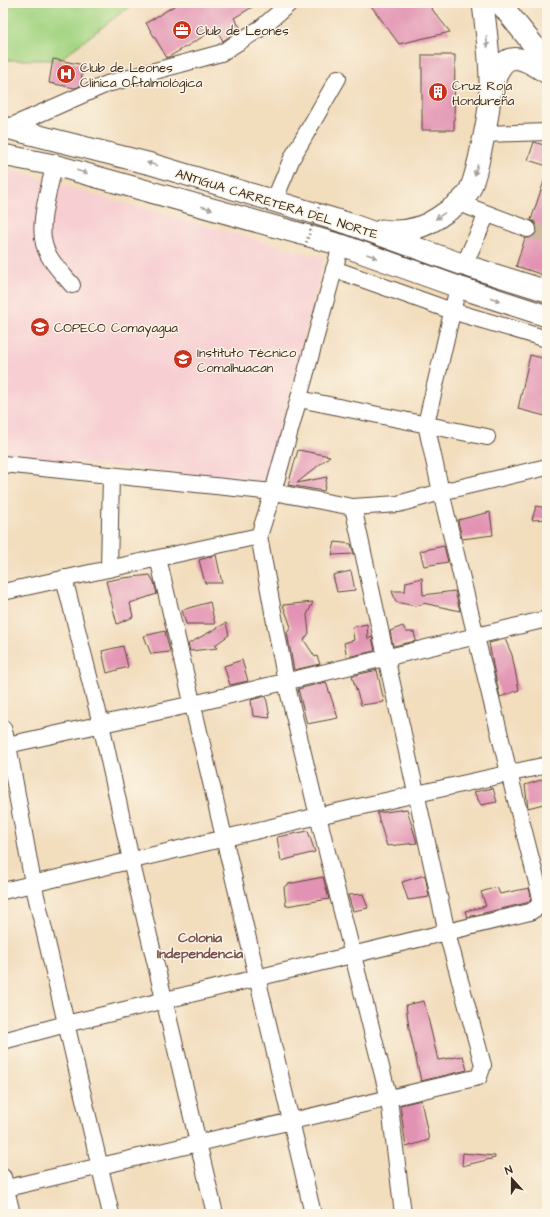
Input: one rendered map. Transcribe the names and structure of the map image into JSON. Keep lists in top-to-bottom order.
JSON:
{
  "streets": {
    "main road": ["ANTIGUA CARRETERA DEL NORTE"]
  },
  "districts": ["Colonia Independencia"],
  "places": {
    "office": ["Club de Leones"],
    "hospital": ["Club de Leones Clínica Oftalmológica"],
    "building": ["Cruz Roja Hondureña"],
    "school or university": ["COPECO Comayagua", "Instituto Técnico Comalhuacan"]
  },
  "north": "top"
}
